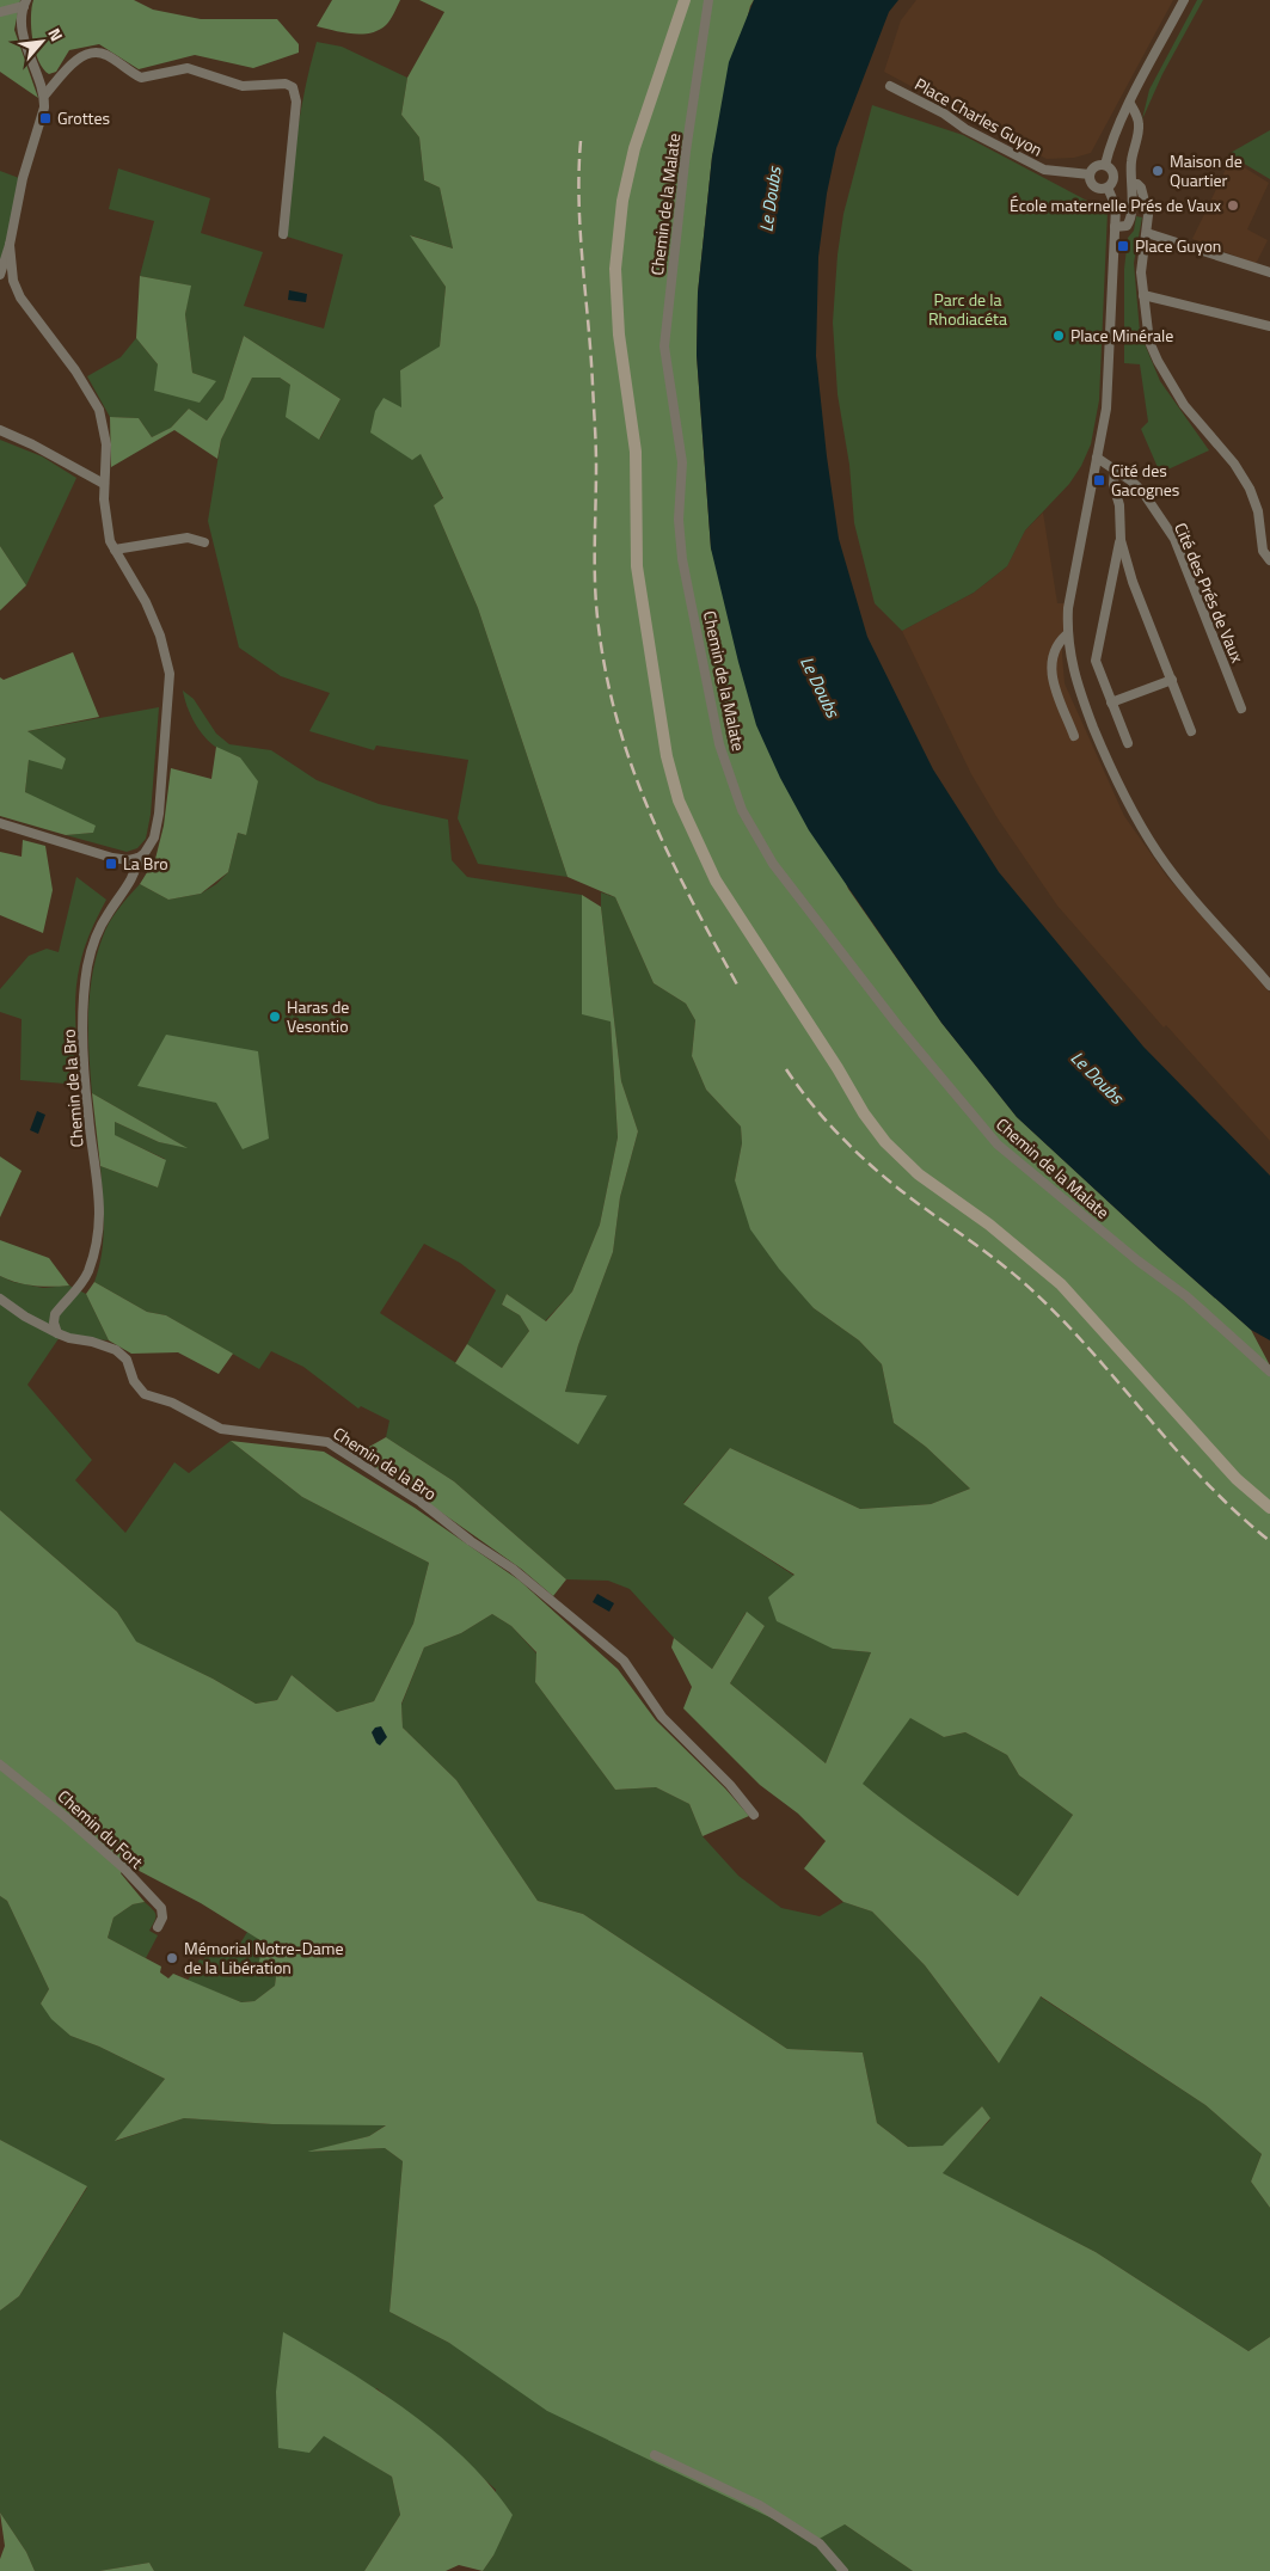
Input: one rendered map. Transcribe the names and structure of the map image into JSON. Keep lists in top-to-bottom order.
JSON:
{
  "streets": {
    "street": [
      "Place Charles Guyon",
      "Chemin de la Malate",
      "Cité des Prés de Vaux",
      "Chemin de la Bro",
      "Chemin du Fort"
    ]
  },
  "water": ["Le Doubs"],
  "parks": ["Parc de la Rhodiacéta"],
  "places": {
    "transit": [
      "Grottes",
      "Place Guyon",
      "Cité des Gacognes",
      "La Bro"
    ],
    "other": [
      "Maison de Quartier",
      "École maternelle Prés de Vaux",
      "Place Minérale",
      "Haras de Vesontio",
      "Mémorial Notre-Dame de la Libération"
    ]
  },
  "north": "top right"
}
